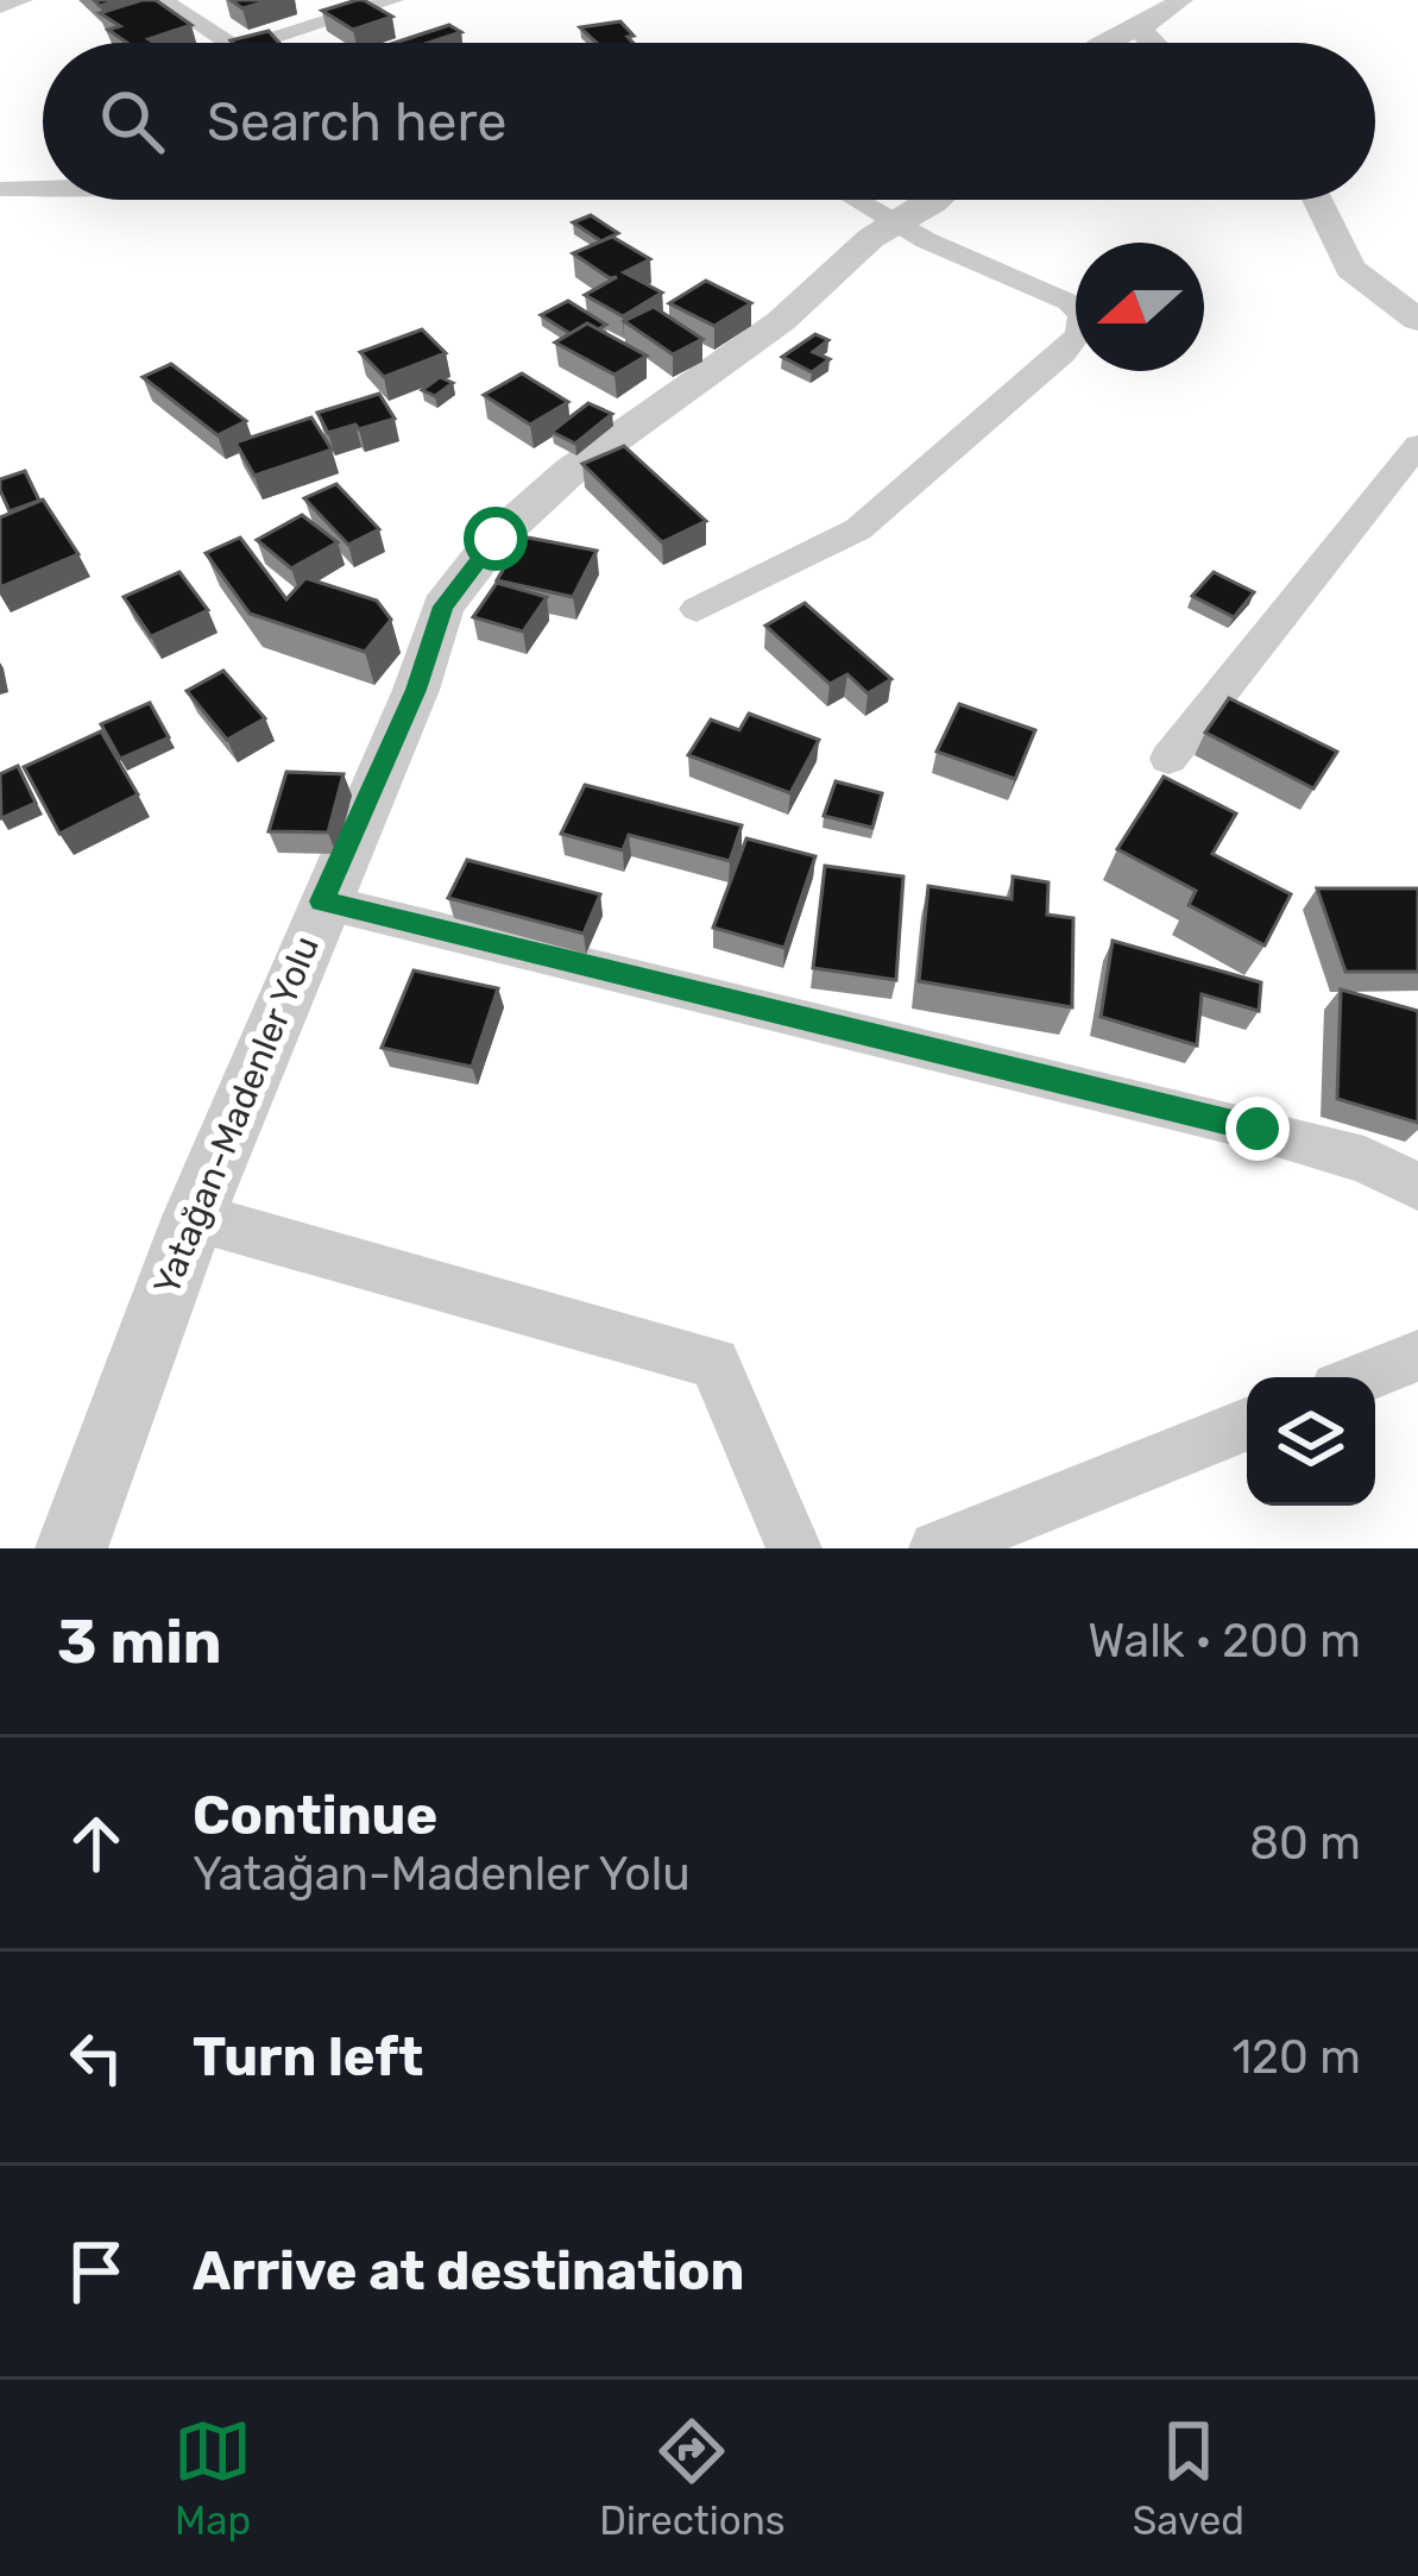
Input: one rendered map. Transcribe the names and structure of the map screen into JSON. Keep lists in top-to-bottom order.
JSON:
{
  "streets": {
    "street": ["Yatağan-Madenler Yolu"]
  },
  "north": "left",
  "page": {
    "search": "Search here",
    "heading": ["3 min", "Walk · 200 m"],
    "list": [
      ["Continue", "Yatağan-Madenler Yolu", "80 m"],
      ["Turn left", "120 m"],
      "Arrive at destination"
    ],
    "nav": ["Map", "Directions", "Saved"]
  }
}
